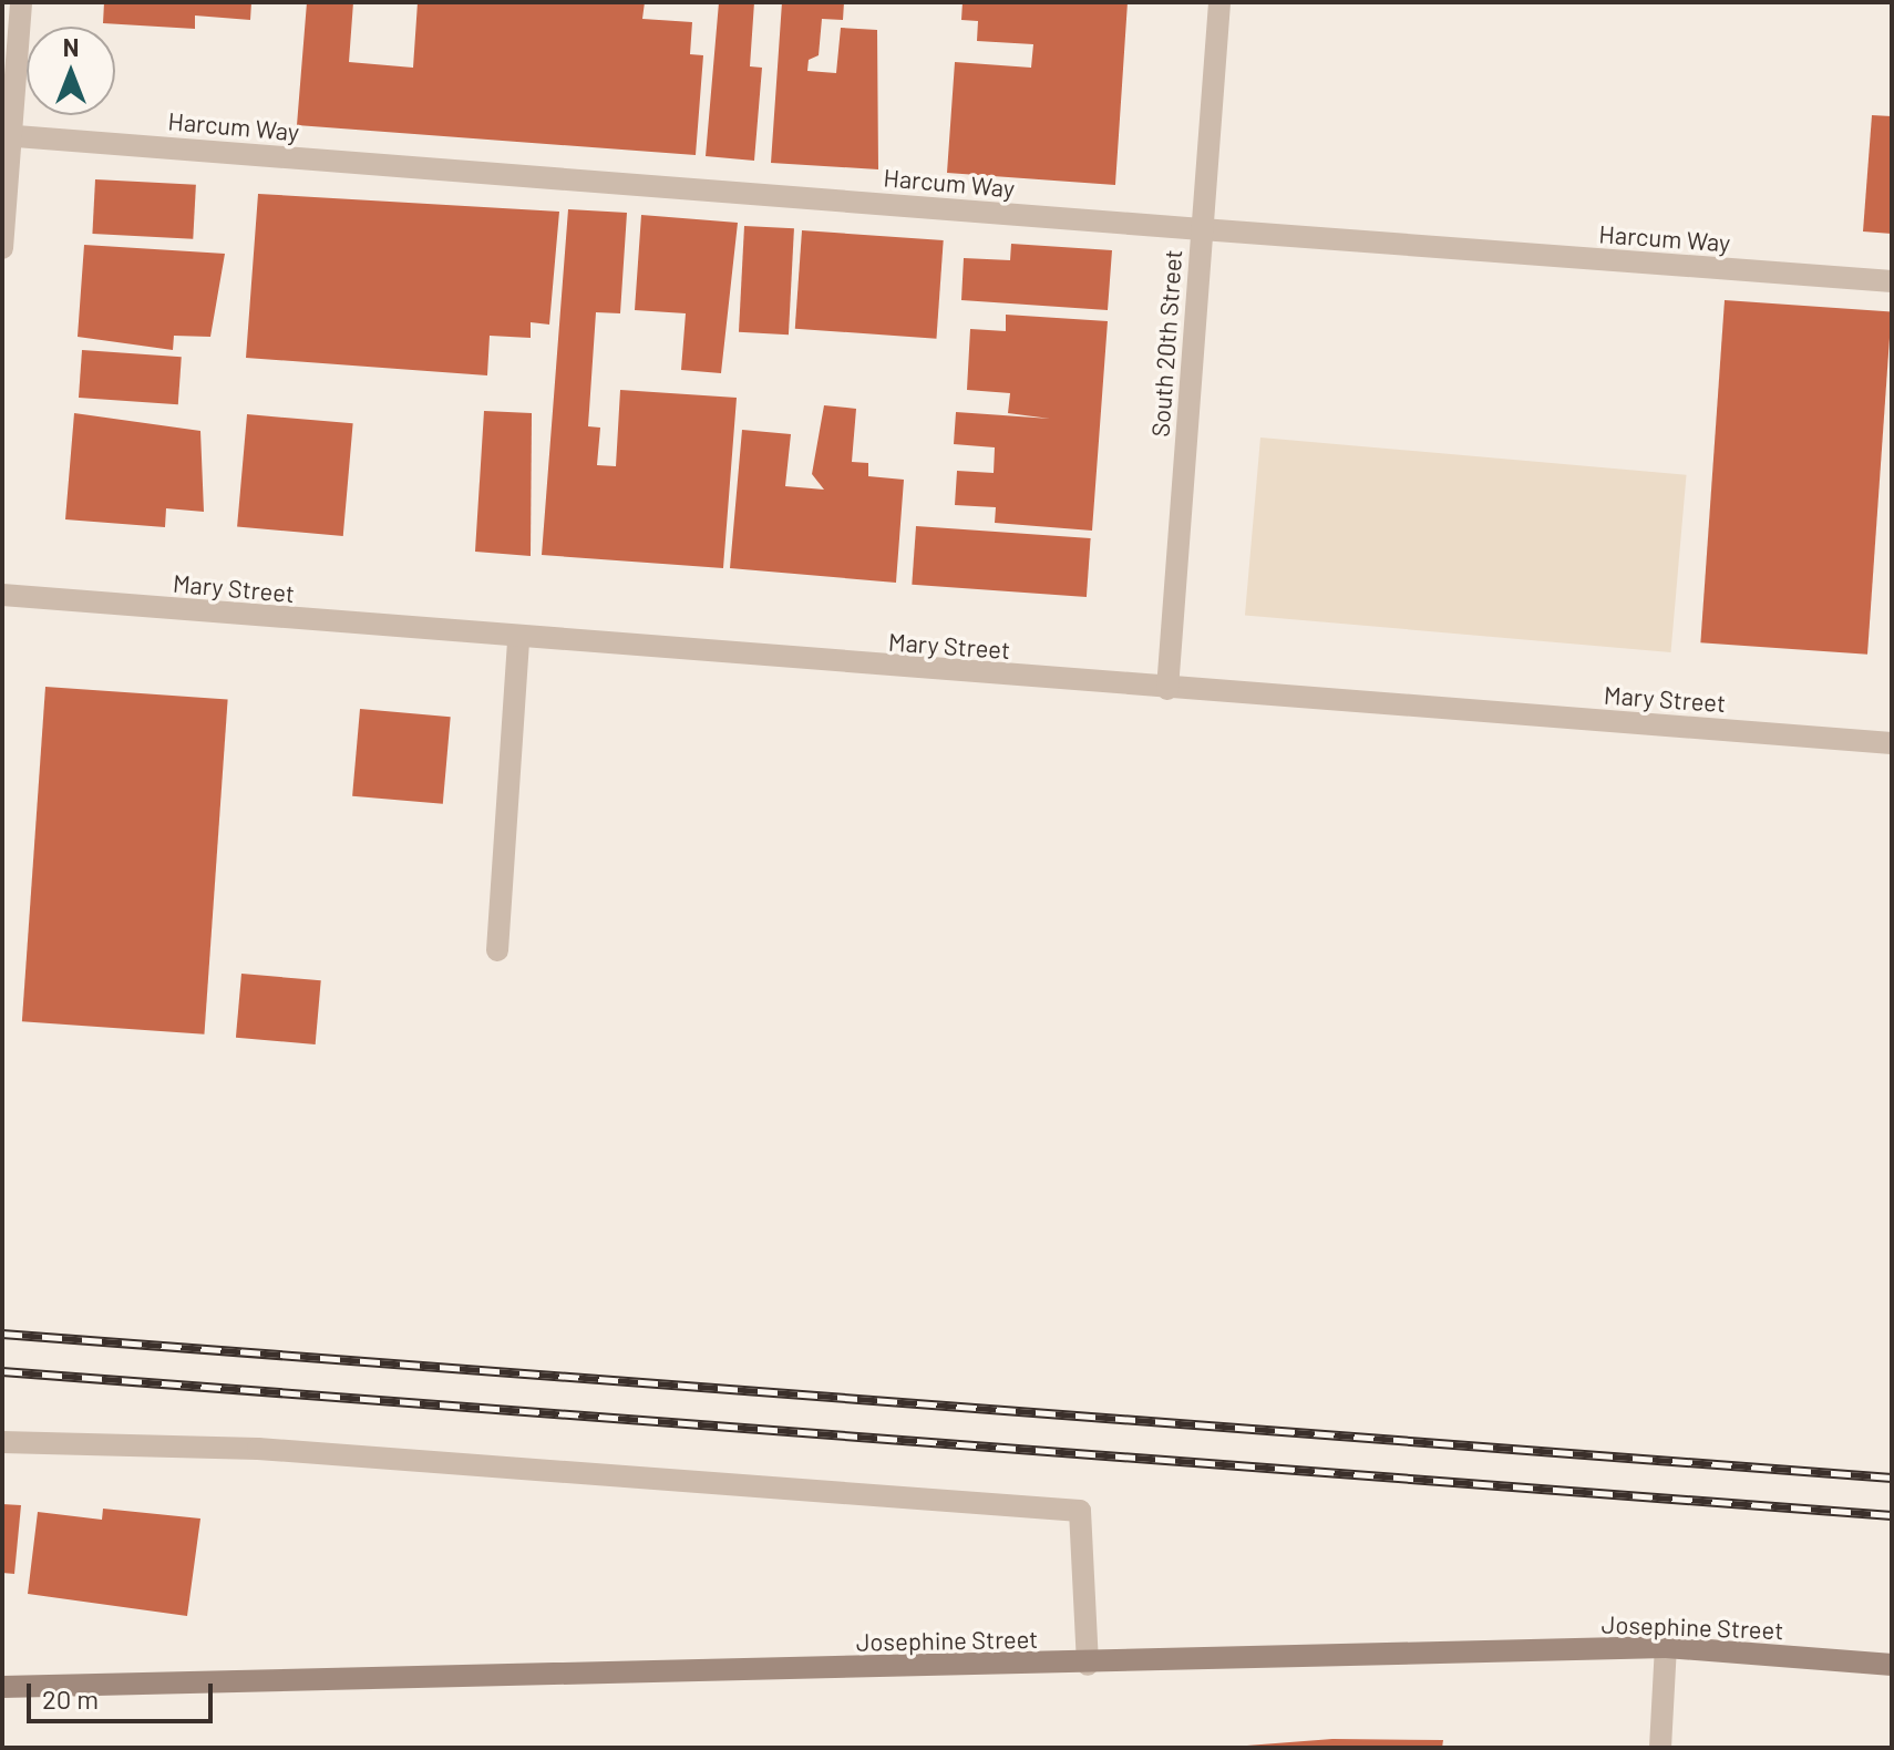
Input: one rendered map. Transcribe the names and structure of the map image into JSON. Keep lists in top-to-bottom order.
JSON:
{
  "streets": {
    "street": [
      "Harcum Way",
      "South 20th Street",
      "Mary Street",
      "Josephine Street"
    ]
  },
  "crossings": [
    ["Harcum Way", "South 20th Street"],
    ["South 20th Street", "Mary Street"]
  ],
  "scale_bar": "20 m",
  "north": "top"
}
